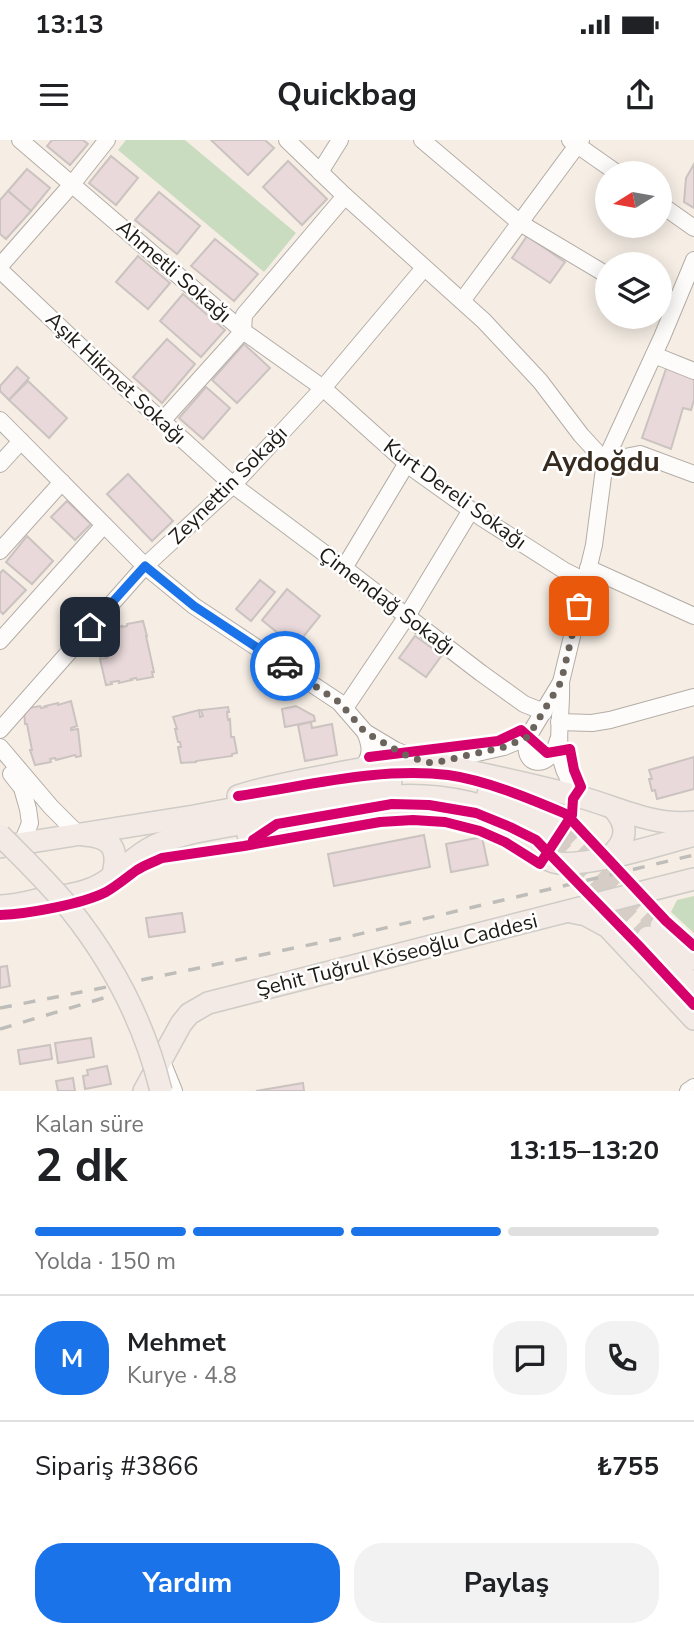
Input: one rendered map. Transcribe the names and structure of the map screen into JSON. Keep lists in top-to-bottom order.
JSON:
{
  "streets": {
    "main road": ["Şehit Tuğrul Köseoğlu Caddesi"],
    "street": [
      "Ahmetli Sokağı",
      "Aşık Hikmet Sokağı",
      "Zeynettin Sokağı",
      "Kurt Dereli Sokağı",
      "Çimendağ Sokağı"
    ]
  },
  "crossings": [
    ["Ahmetli Sokağı", "Zeynettin Sokağı"],
    ["Ahmetli Sokağı", "Kurt Dereli Sokağı"],
    ["Aşık Hikmet Sokağı", "Zeynettin Sokağı"],
    ["Aşık Hikmet Sokağı", "Çimendağ Sokağı"],
    ["Zeynettin Sokağı", "Kurt Dereli Sokağı"],
    ["Zeynettin Sokağı", "Çimendağ Sokağı"]
  ],
  "districts": ["Aydoğdu"],
  "north": "left",
  "page": {
    "status": "13:13",
    "header": "Quickbag",
    "heading": ["2 dk", "Kalan süre", "13:15–13:20"],
    "panel": [
      "Mehmet",
      "Kurye · 4.8",
      "Sipariş #3866",
      "₺755"
    ],
    "bar": "Yolda · 150 m",
    "round": "M",
    "buttons": ["Yardım", "Paylaş"]
  }
}
